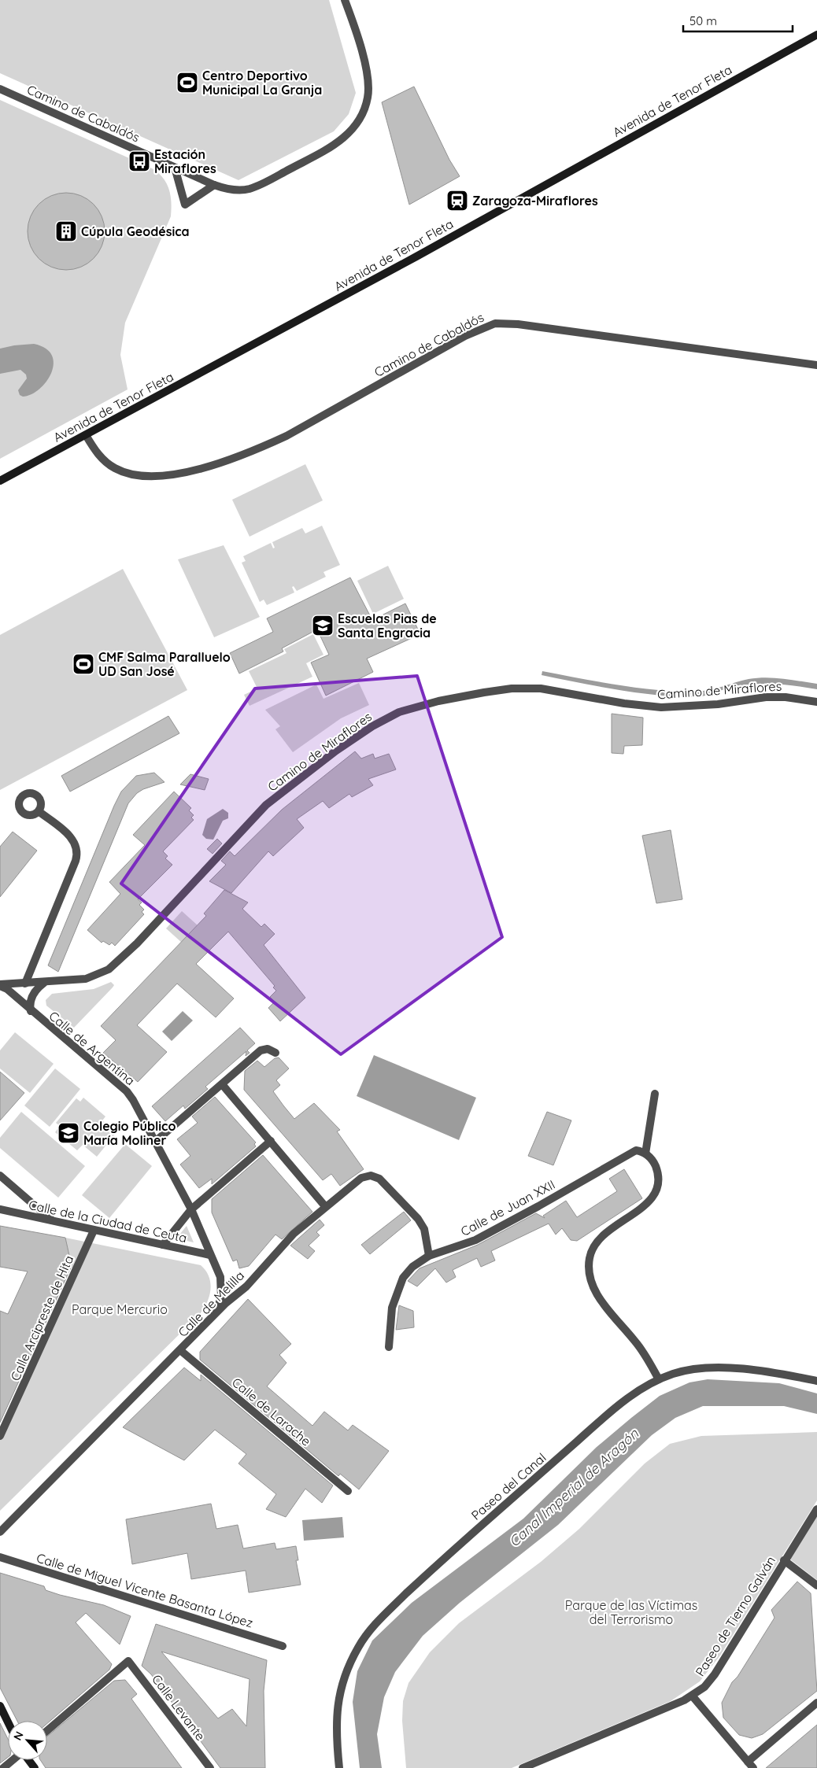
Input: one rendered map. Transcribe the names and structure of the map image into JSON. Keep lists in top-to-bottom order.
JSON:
{
  "streets": {
    "main road": ["Avenida de Tenor Fleta"],
    "street": [
      "Camino de Cabaldós",
      "Camino de Miraflores",
      "Calle de Argentina",
      "Calle de Juan XXII",
      "Calle de la Ciudad de Ceuta",
      "Calle de Melilla",
      "Calle Arcipreste de Hita",
      "Calle de Larache",
      "Paseo del Canal",
      "Calle de Miguel Vicente Basanta López",
      "Paseo de Tierno Galván",
      "Calle Levante"
    ]
  },
  "crossings": [
    ["Avenida de Tenor Fleta", "Camino de Cabaldós"],
    ["Camino de Miraflores", "Calle de Argentina"],
    ["Calle de Argentina", "Calle de la Ciudad de Ceuta"],
    ["Calle de Argentina", "Calle de Melilla"],
    ["Calle de Juan XXII", "Calle de Melilla"],
    ["Calle de la Ciudad de Ceuta", "Calle Arcipreste de Hita"],
    ["Calle de Melilla", "Calle de Larache"]
  ],
  "water": ["Canal Imperial de Aragón"],
  "parks": ["Parque Mercurio", "Parque de las Víctimas del Terrorismo"],
  "places": {
    "sports": ["Centro Deportivo Municipal La Granja", "CMF Salma Paralluelo UD San José"],
    "bus stop": ["Estación Miraflores"],
    "station": ["Zaragoza-Miraflores"],
    "building": ["Cúpula Geodésica"],
    "school or university": ["Escuelas Pias de Santa Engracia", "Colegio Público María Moliner"]
  },
  "scale_bar": "50 m",
  "north": "top left"
}
